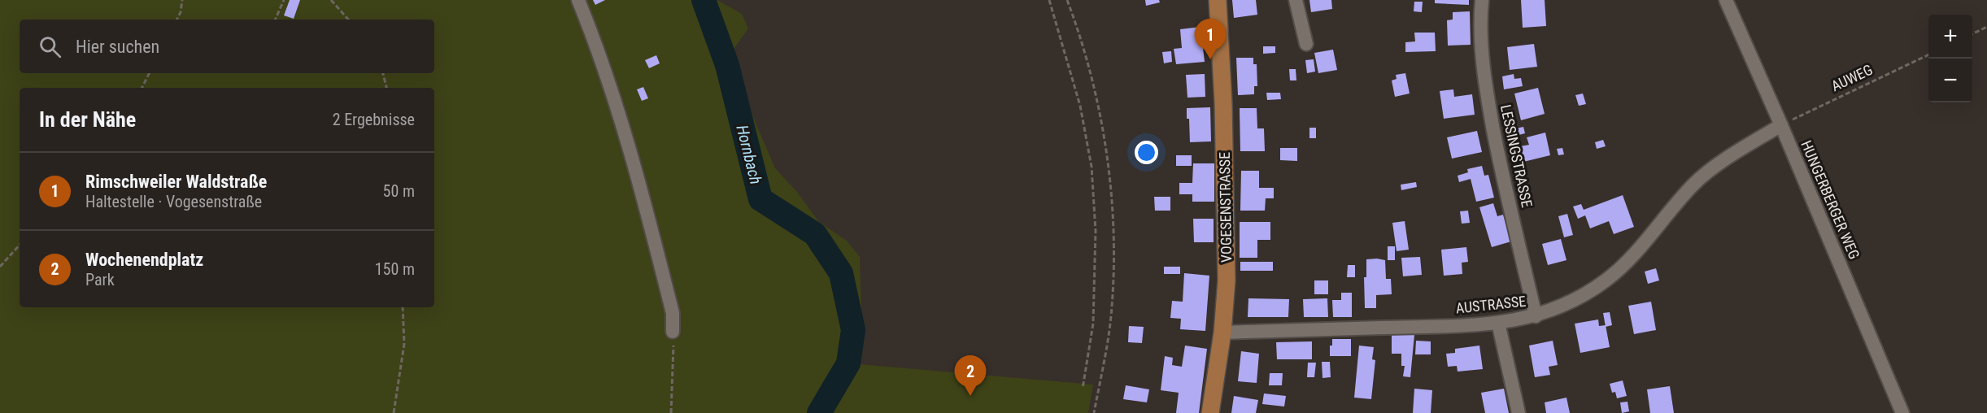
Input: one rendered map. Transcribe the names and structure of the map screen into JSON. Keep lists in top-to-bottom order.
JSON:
{
  "streets": {
    "main road": ["VOGESENSTRASSE"],
    "street": ["LESSINGSTRASSE", "HUNGERBERGER WEG", "AUSTRASSE"],
    "path": ["AUWEG"]
  },
  "crossings": [
    ["AUWEG", "HUNGERBERGER WEG"],
    ["AUWEG", "AUSTRASSE"],
    ["LESSINGSTRASSE", "AUSTRASSE"],
    ["HUNGERBERGER WEG", "AUSTRASSE"],
    ["VOGESENSTRASSE", "AUSTRASSE"]
  ],
  "water": ["Hornbach"],
  "page": {
    "map_buttons": ["+", "−"],
    "pins": ["1", "2"],
    "search": "Hier suchen",
    "heading": ["In der Nähe", "2 Ergebnisse"],
    "list": [
      {
        "mark": "1",
        "name": "Rimschweiler Waldstraße",
        "note": "Haltestelle · Vogesenstraße",
        "value": "50 m"
      },
      {
        "mark": "2",
        "name": "Wochenendplatz",
        "note": "Park",
        "value": "150 m"
      }
    ]
  }
}
